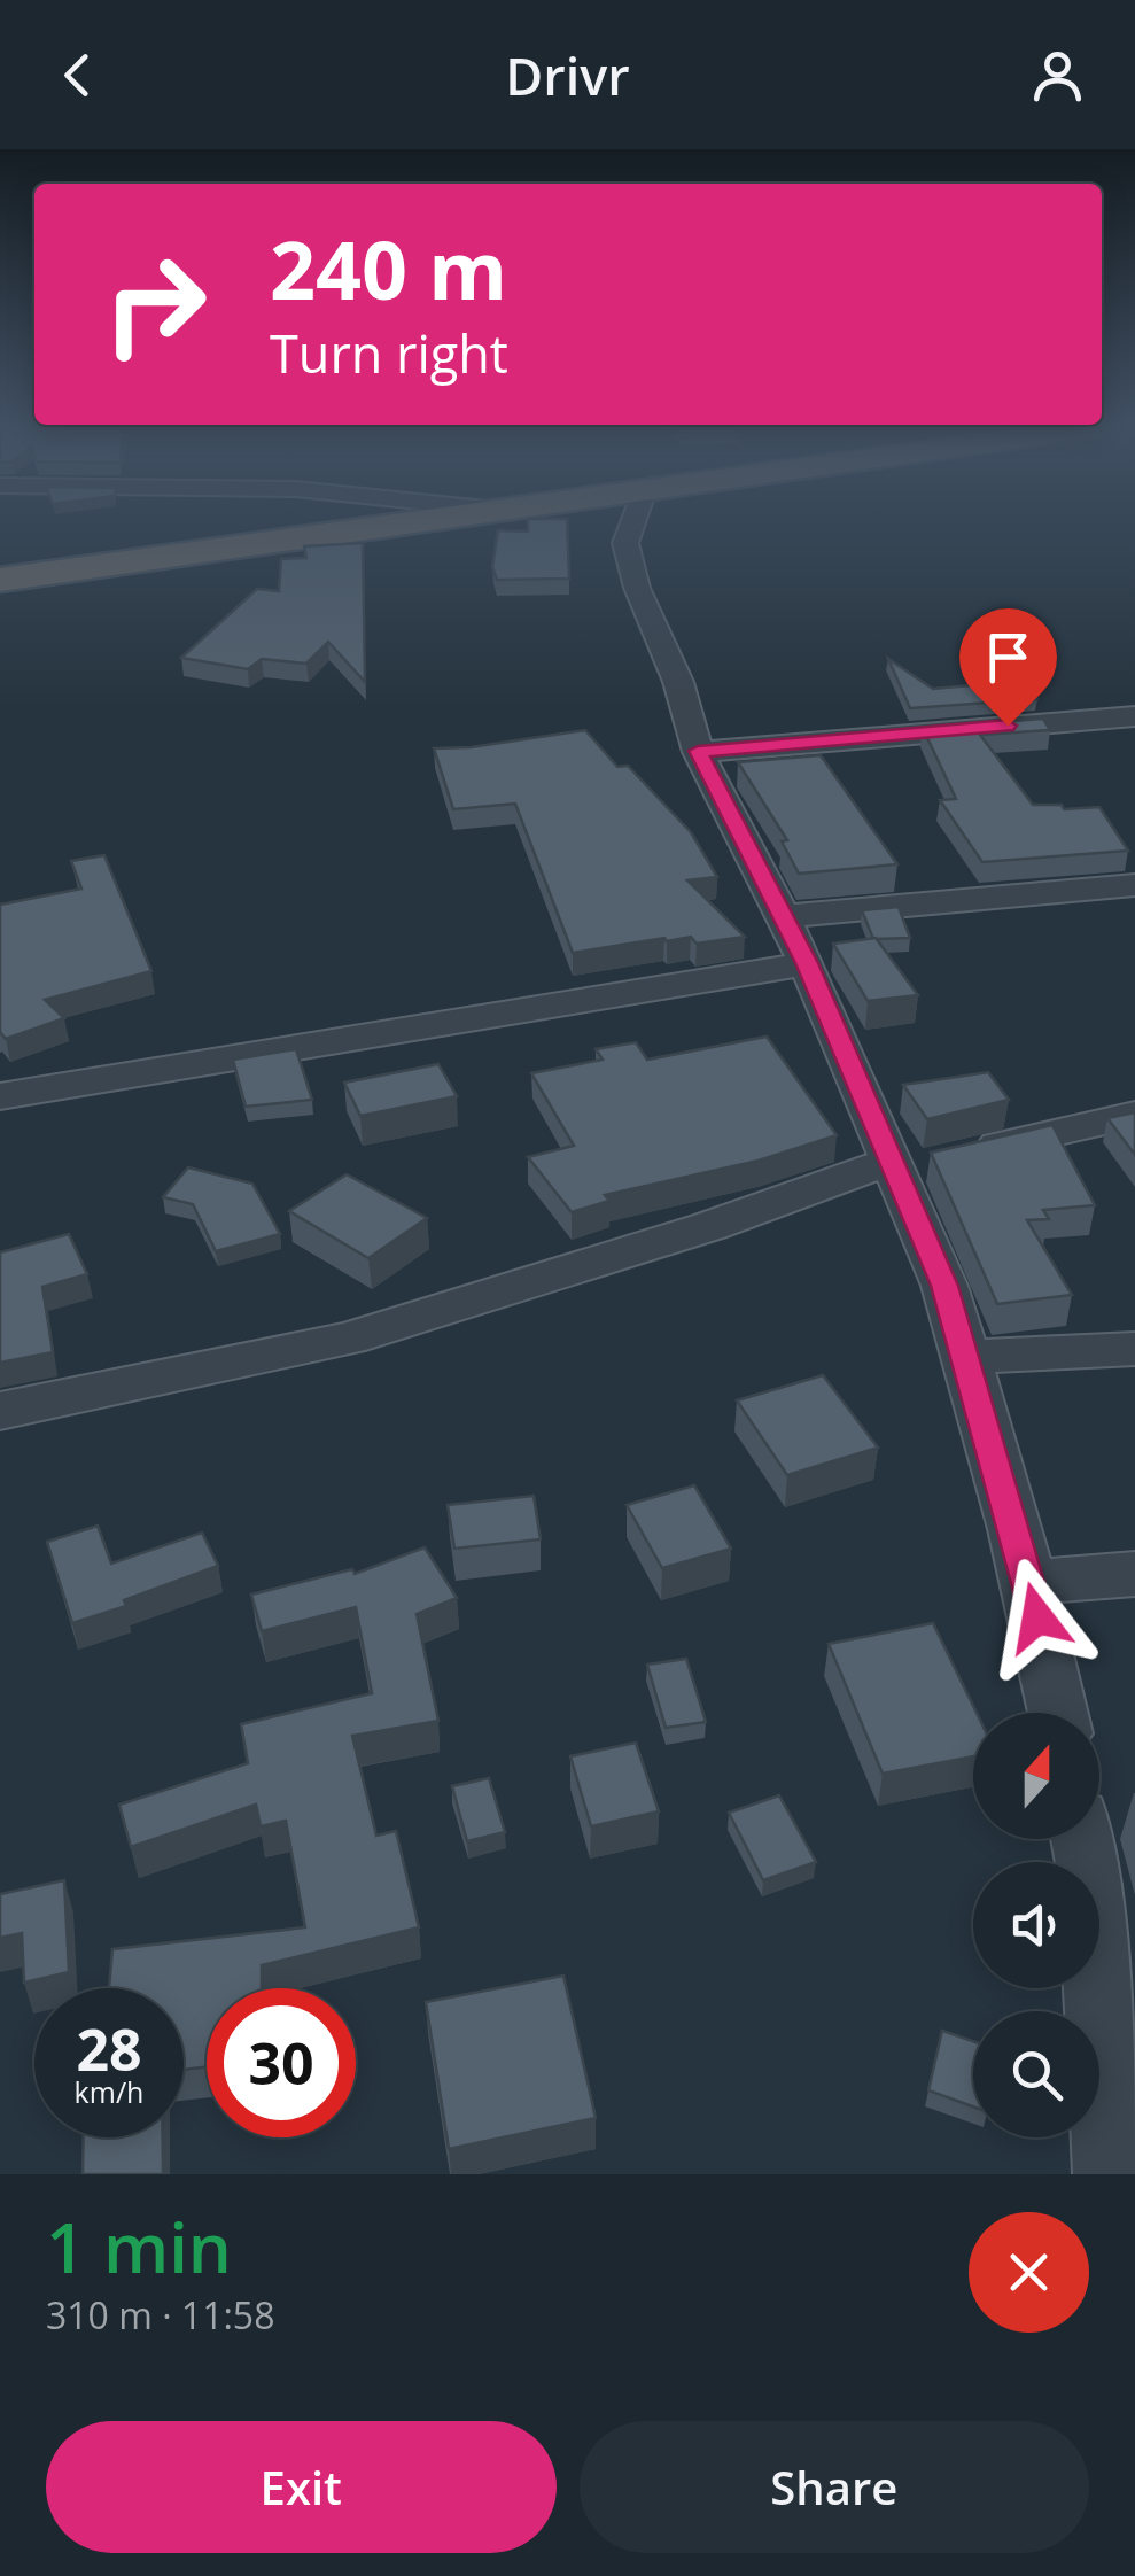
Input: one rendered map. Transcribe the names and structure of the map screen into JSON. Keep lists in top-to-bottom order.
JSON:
{
  "north": "top",
  "page": {
    "header": "Drivr",
    "turn": ["240 m", "Turn right"],
    "speed": "28 km/h",
    "limit": "30",
    "heading": ["1 min", "310 m · 11:58"],
    "buttons": ["Exit", "Share"]
  }
}
